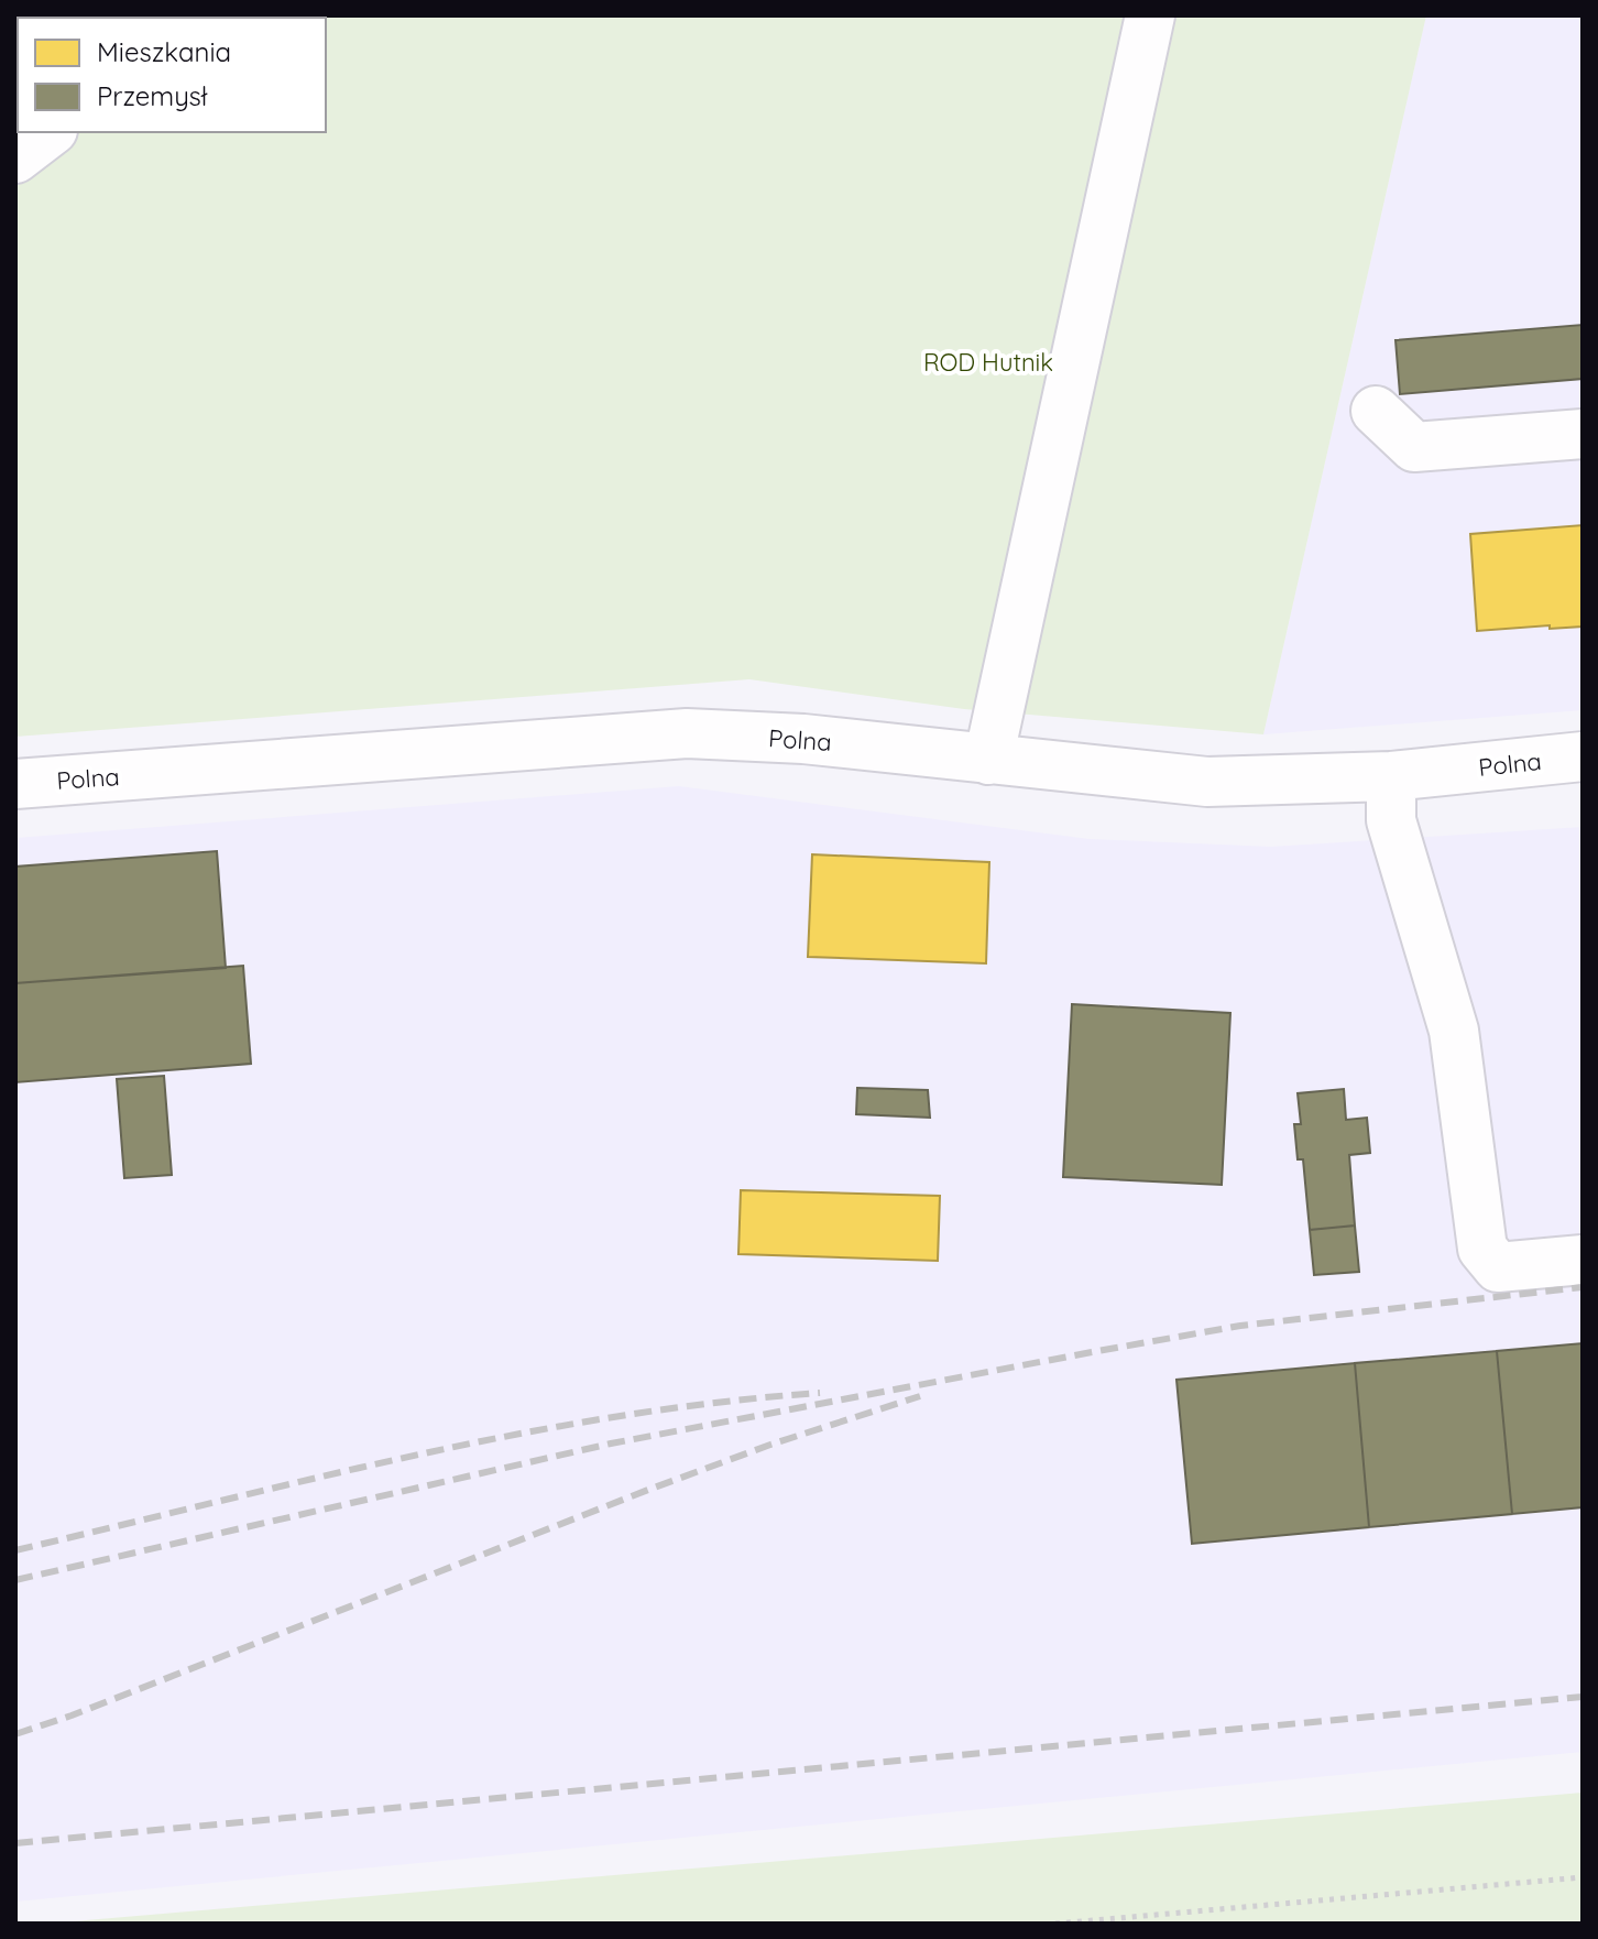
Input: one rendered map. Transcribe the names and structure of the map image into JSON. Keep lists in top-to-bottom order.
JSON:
{
  "streets": {
    "street": ["Polna"]
  },
  "parks": ["ROD Hutnik"],
  "legend": ["Mieszkania", "Przemysł"]
}
